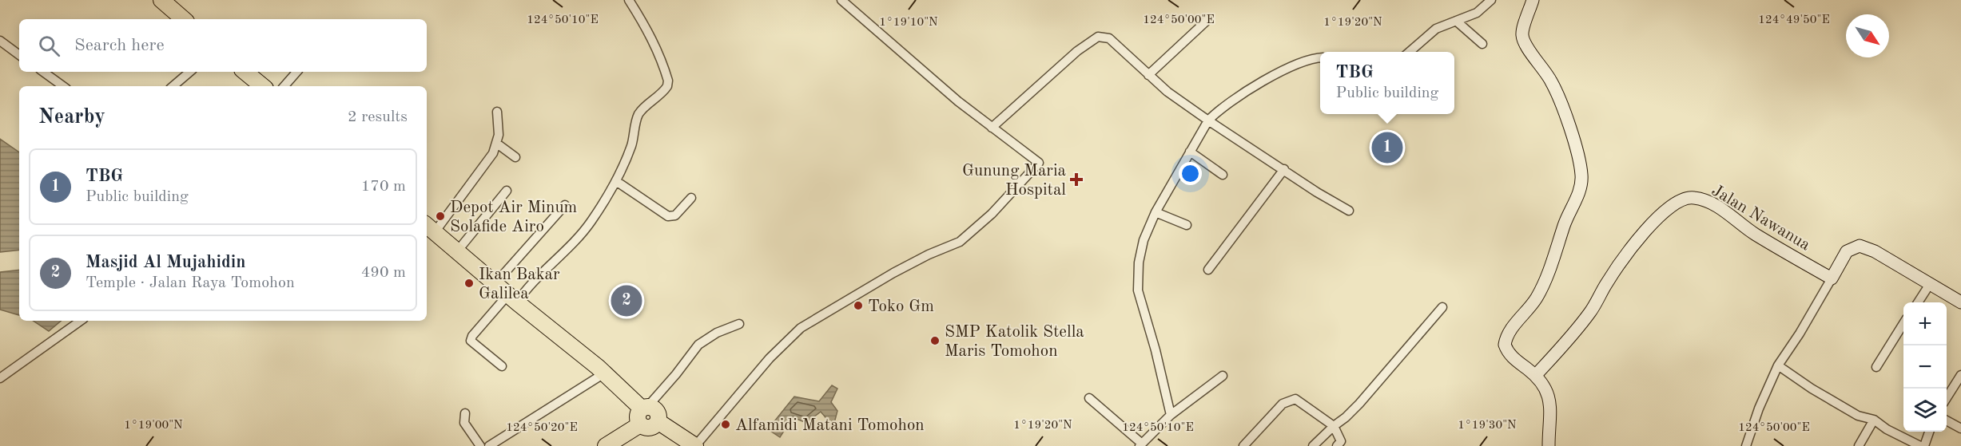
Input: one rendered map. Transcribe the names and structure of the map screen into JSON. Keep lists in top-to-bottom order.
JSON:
{
  "streets": {
    "street": ["Jalan Nawanua"]
  },
  "places": {
    "health": ["Gunung Maria Hospital"],
    "other": [
      "Depot Air Minum Solafide Airo",
      "Ikan Bakar Galilea",
      "Toko Gm",
      "SMP Katolik Stella Maris Tomohon",
      "Alfamidi Matani Tomohon"
    ]
  },
  "north": "bottom right",
  "page": {
    "search": "Search here",
    "popup": ["TBG", "Public building"],
    "heading": ["Nearby", "2 results"],
    "pins": ["1", "2"],
    "list": [
      {
        "mark": "1",
        "name": "TBG",
        "note": "Public building",
        "value": "170 m"
      },
      {
        "mark": "2",
        "name": "Masjid Al Mujahidin",
        "note": "Temple · Jalan Raya Tomohon",
        "value": "490 m"
      }
    ],
    "map_buttons": ["+", "−"]
  },
  "coordinates": [
    "124°50'10\"E",
    "124°50'00\"E",
    "124°49'50\"E",
    "1°19'10\"N",
    "1°19'20\"N",
    "1°19'00\"N",
    "1°19'30\"N",
    "124°50'20\"E"
  ]
}
